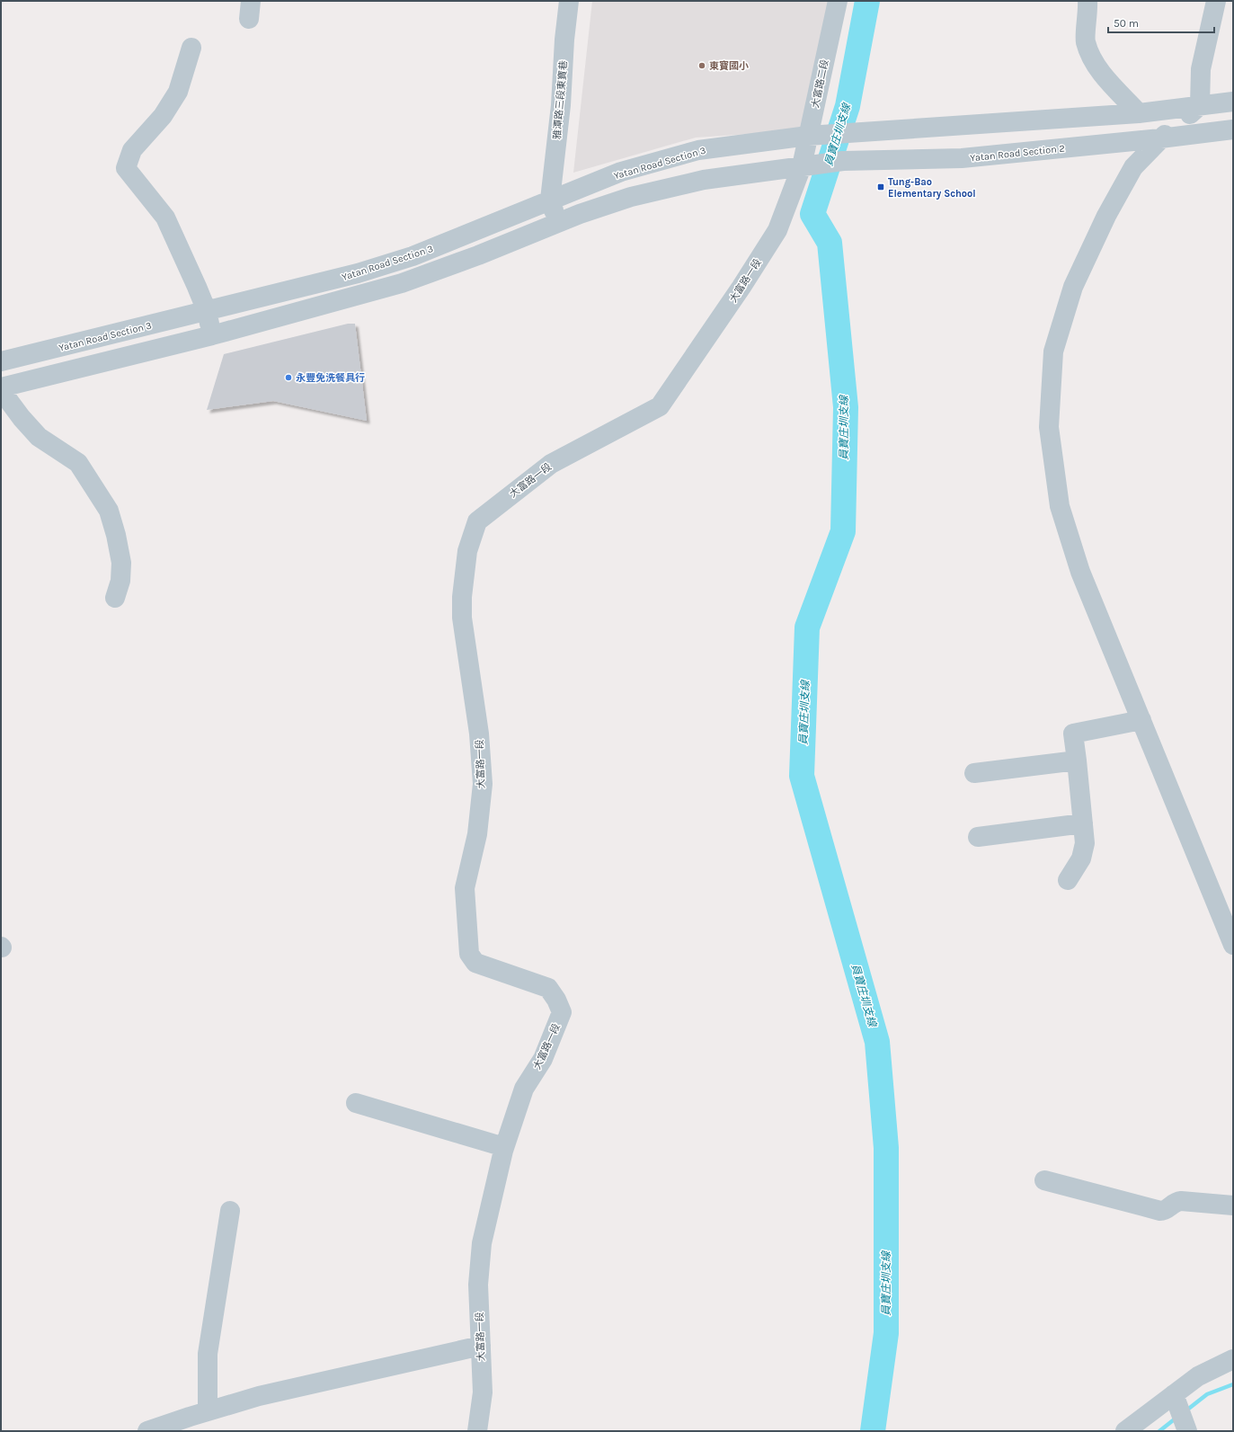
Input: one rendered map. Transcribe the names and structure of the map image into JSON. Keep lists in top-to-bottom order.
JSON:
{
  "streets": {
    "street": [
      "大富路二段",
      "雅潭路三段東寶巷",
      "Yatan Road Section 2",
      "Yatan Road Section 3",
      "大富路一段"
    ]
  },
  "crossings": [
    ["大富路二段", "Yatan Road Section 2"],
    ["大富路二段", "Yatan Road Section 3"],
    ["大富路二段", "大富路一段"],
    ["雅潭路三段東寶巷", "Yatan Road Section 3"],
    ["Yatan Road Section 2", "大富路一段"]
  ],
  "water": ["員寶庄圳支線"],
  "places": {
    "other": ["東寶國小", "永豐免洗餐具行"],
    "transit": ["Tung-Bao Elementary School"]
  },
  "scale_bar": "50 m"
}
